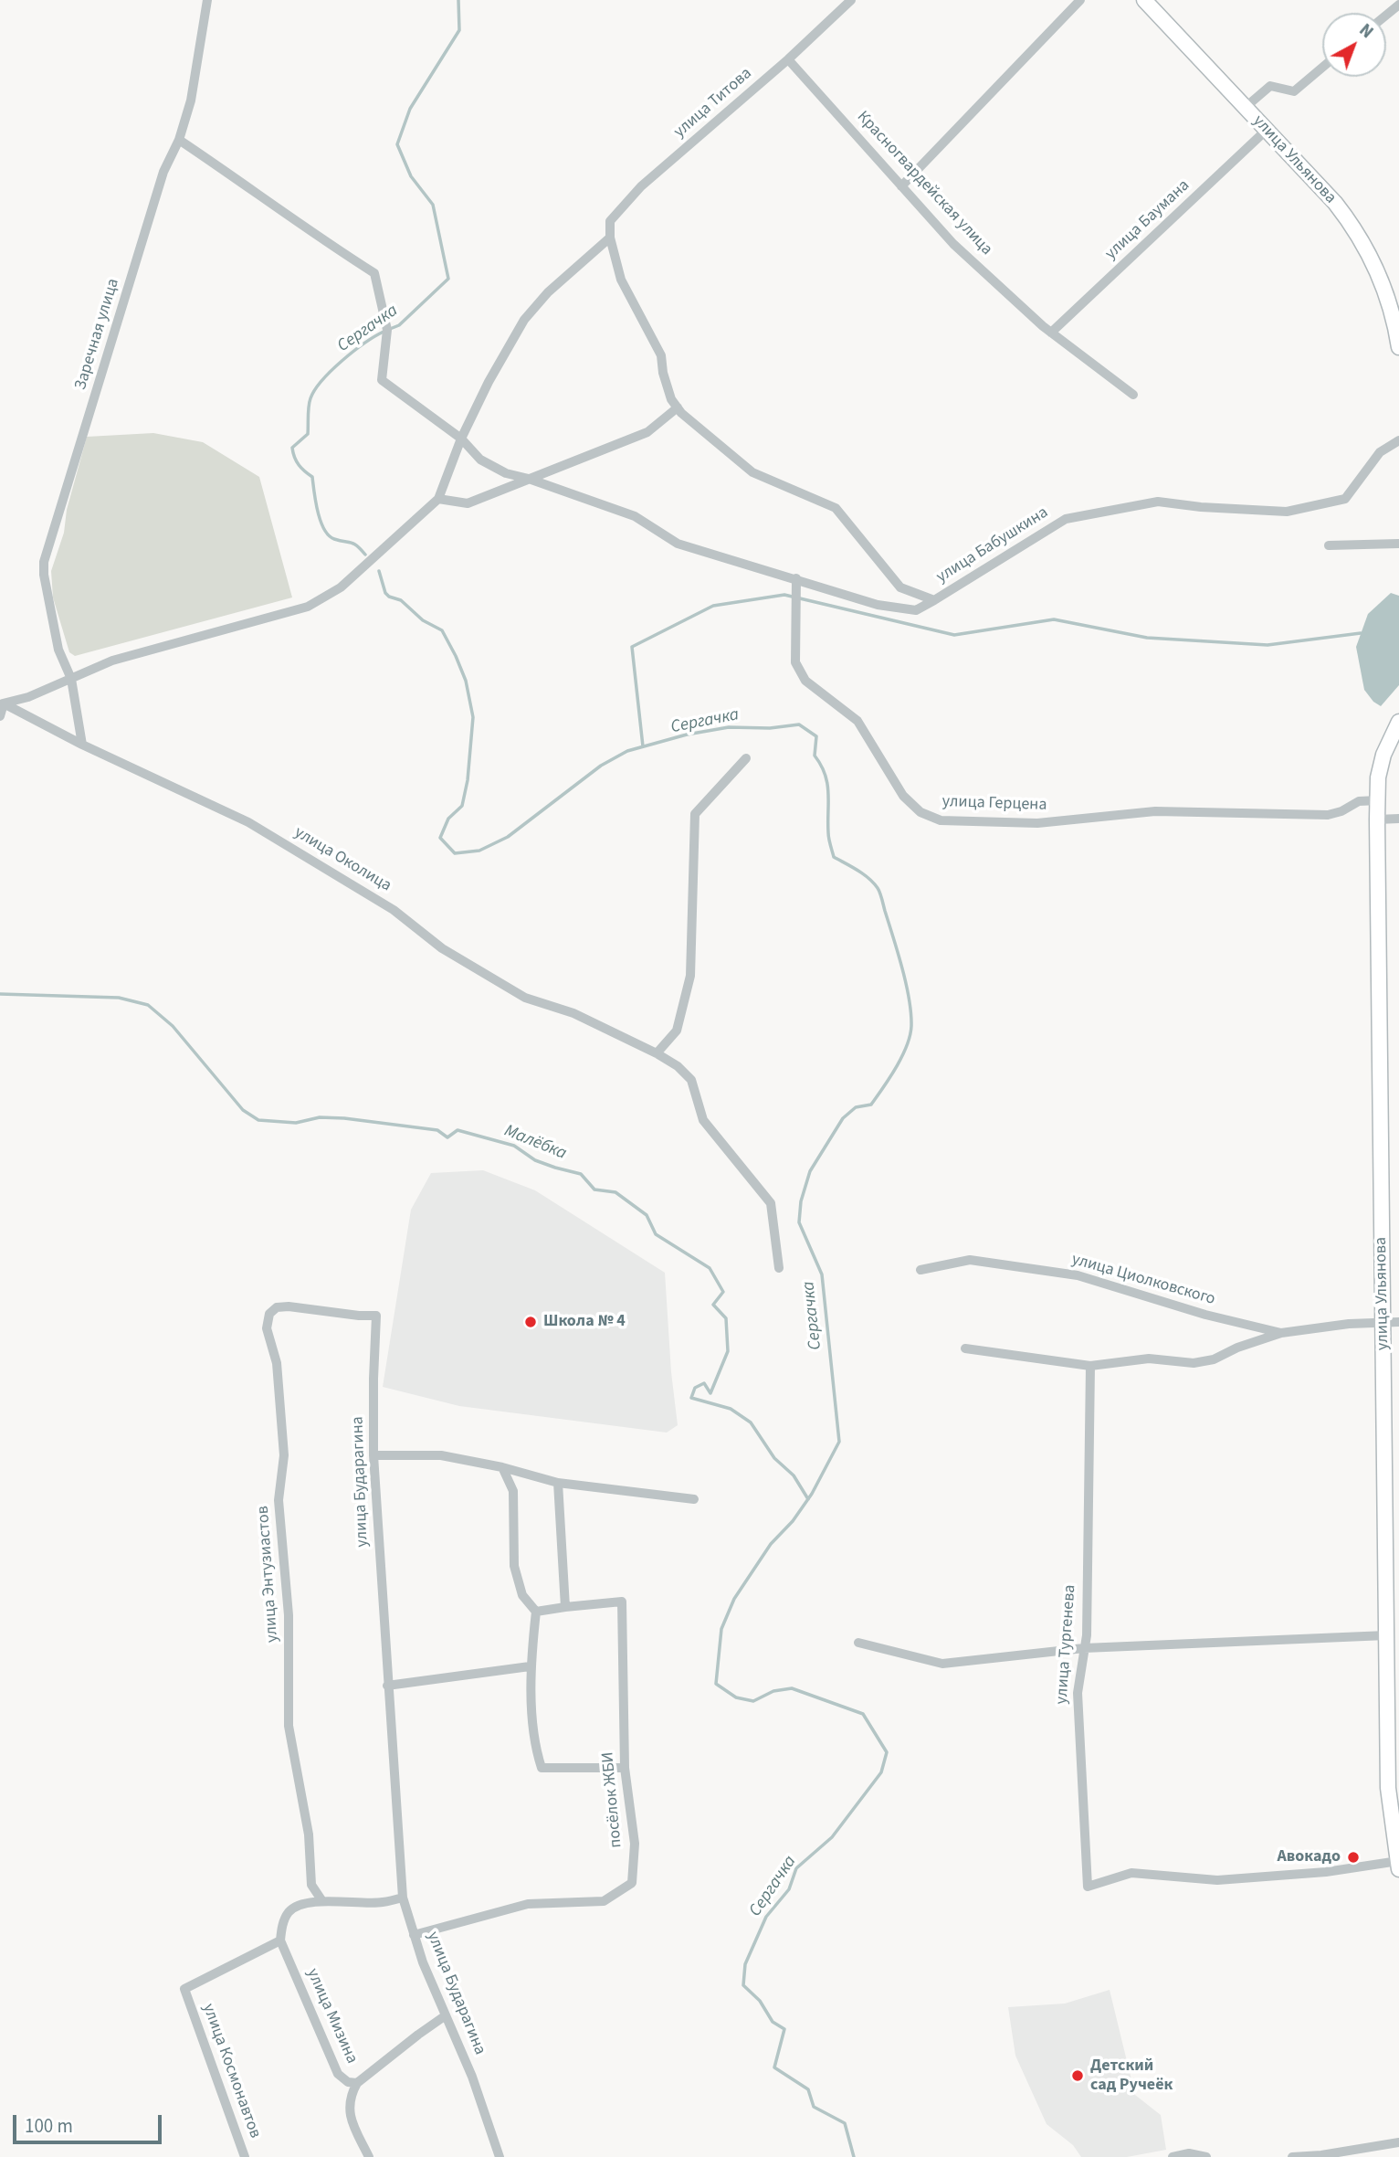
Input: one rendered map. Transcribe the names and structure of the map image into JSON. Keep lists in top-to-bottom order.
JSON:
{
  "streets": {
    "main road": ["улица Ульянова"],
    "street": [
      "улица Титова",
      "Красногвардейская улица",
      "улица Баумана",
      "Заречная улица",
      "улица Бабушкина",
      "улица Герцена",
      "улица Околица",
      "улица Циолковского",
      "улица Бударагина",
      "улица Энтузиастов",
      "улица Тургенева",
      "посёлок ЖБИ",
      "улица Мизина",
      "улица Космонавтов"
    ]
  },
  "crossings": [
    ["улица Титова", "Красногвардейская улица"],
    ["улица Титова", "улица Бабушкина"],
    ["улица Ульянова", "улица Баумана"],
    ["улица Ульянова", "улица Герцена"],
    ["улица Ульянова", "улица Циолковского"],
    ["улица Ульянова", "улица Тургенева"],
    ["Красногвардейская улица", "улица Баумана"],
    ["Заречная улица", "улица Околица"],
    ["улица Циолковского", "улица Тургенева"],
    ["улица Бударагина", "улица Энтузиастов"],
    ["улица Бударагина", "посёлок ЖБИ"],
    ["улица Мизина", "улица Космонавтов"]
  ],
  "water": ["Сергачка", "Малёбка"],
  "places": ["Школа № 4", "Авокадо", "Детский сад Ручеёк"],
  "scale_bar": "100 m",
  "north": "top right"
}
